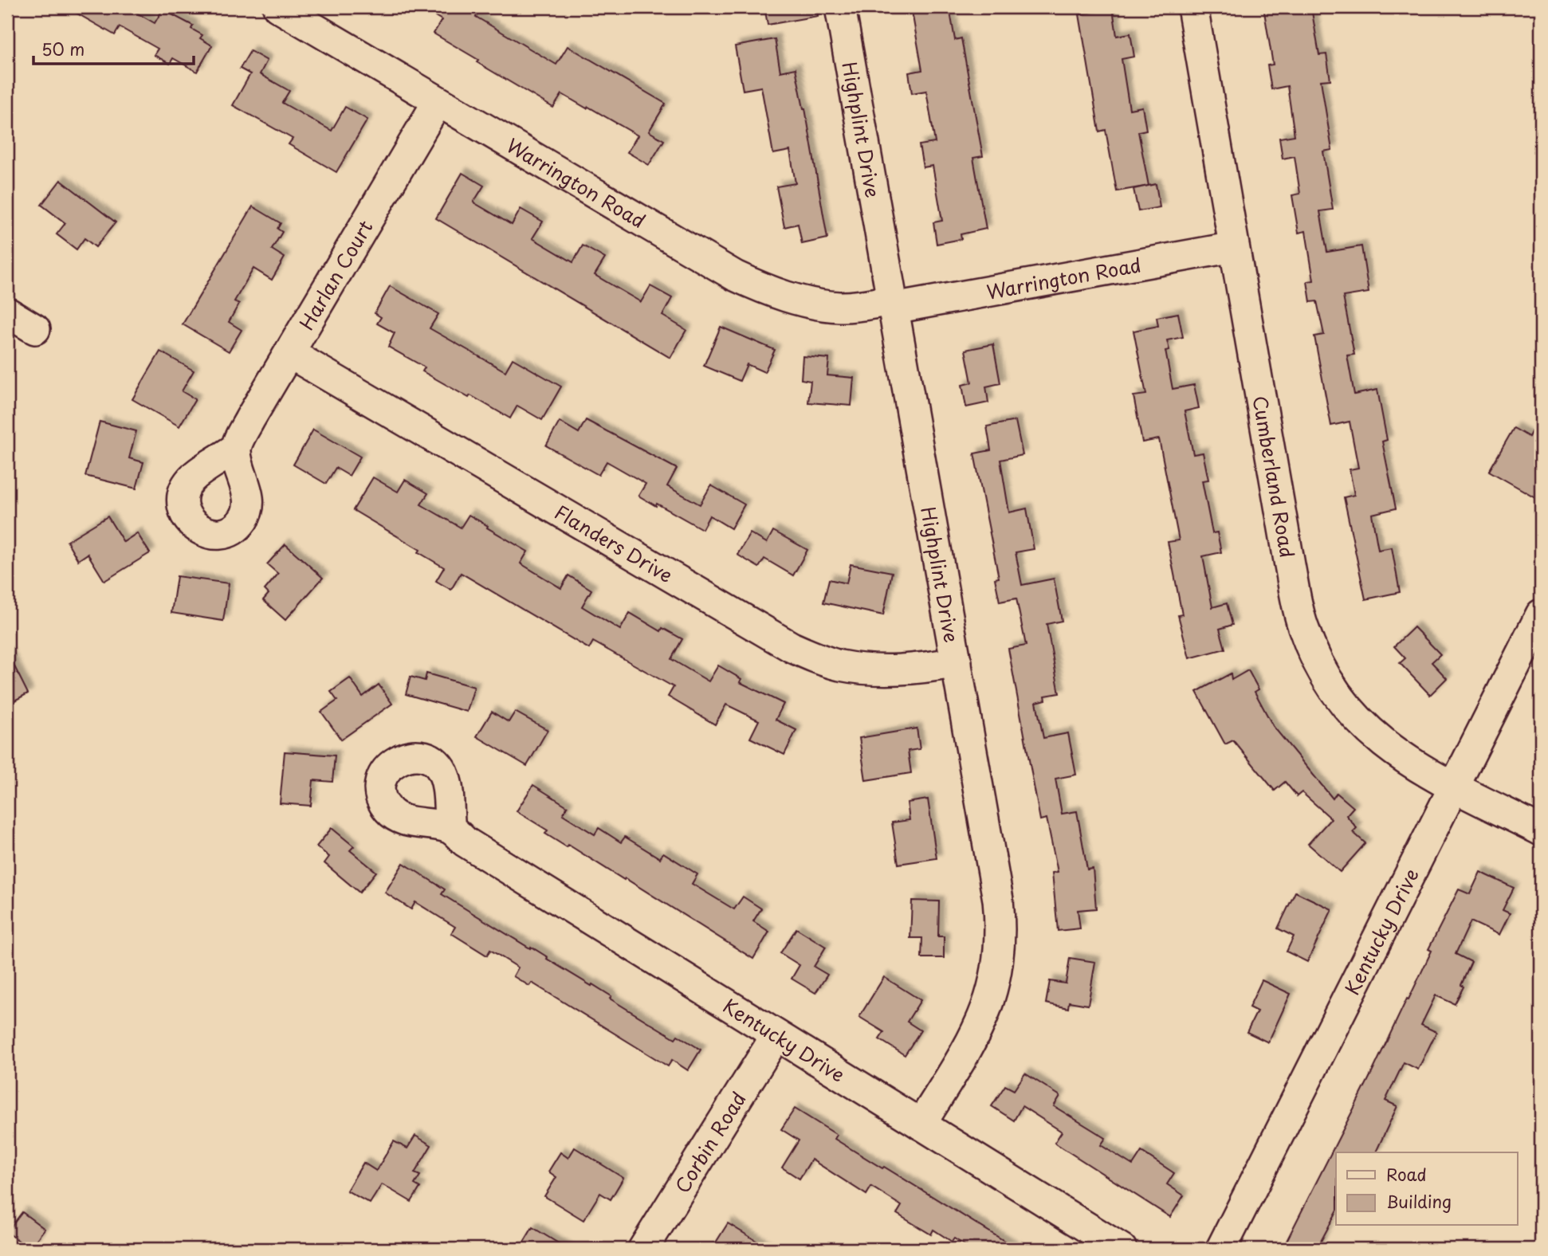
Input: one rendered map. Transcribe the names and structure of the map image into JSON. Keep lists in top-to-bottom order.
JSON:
{
  "streets": {
    "street": [
      "Highplint Drive",
      "Warrington Road",
      "Harlan Court",
      "Cumberland Road",
      "Flanders Drive",
      "Kentucky Drive",
      "Corbin Road"
    ]
  },
  "crossings": [
    ["Highplint Drive", "Warrington Road"],
    ["Highplint Drive", "Flanders Drive"],
    ["Highplint Drive", "Kentucky Drive"],
    ["Warrington Road", "Harlan Court"],
    ["Warrington Road", "Cumberland Road"],
    ["Harlan Court", "Flanders Drive"],
    ["Cumberland Road", "Kentucky Drive"],
    ["Kentucky Drive", "Corbin Road"]
  ],
  "legend": ["Road", "Building"],
  "scale_bar": "50 m"
}
